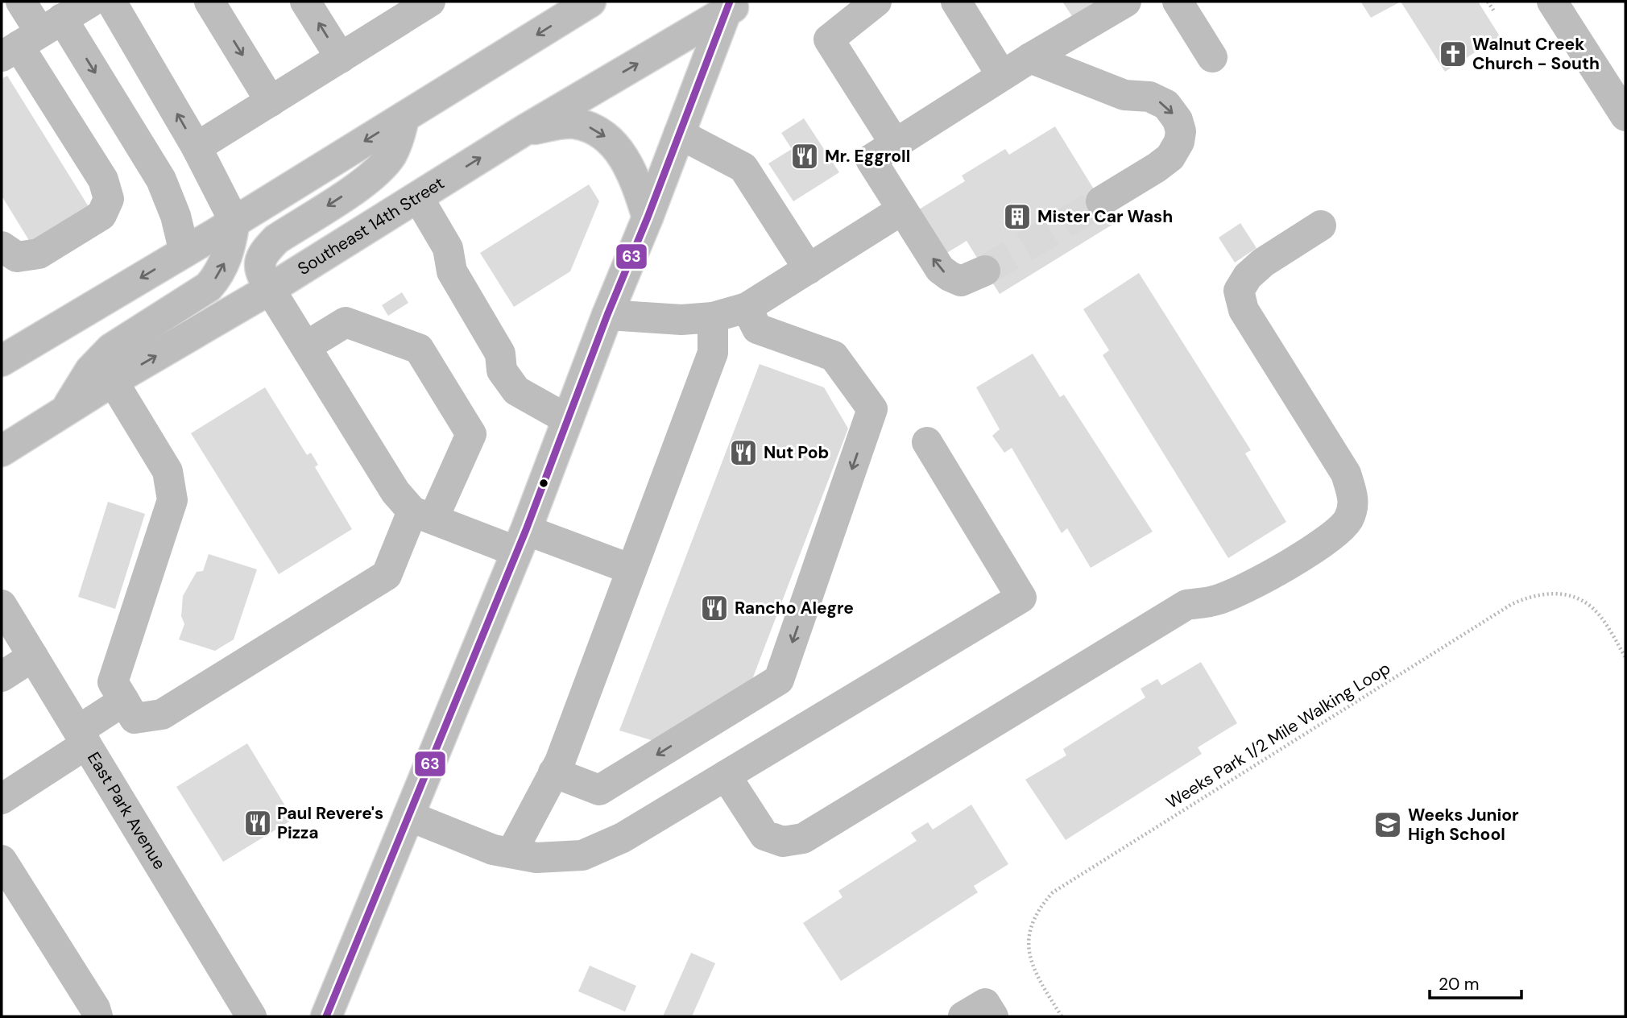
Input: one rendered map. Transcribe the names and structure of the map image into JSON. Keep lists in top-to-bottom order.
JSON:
{
  "streets": {
    "main road": ["Southeast 14th Street", "East Park Avenue"],
    "path": ["Weeks Park 1/2 Mile Walking Loop"]
  },
  "places": {
    "church": ["Walnut Creek Church - South"],
    "restaurant": [
      "Mr. Eggroll",
      "Nut Pob",
      "Rancho Alegre",
      "Paul Revere's Pizza"
    ],
    "building": ["Mister Car Wash"],
    "school or university": ["Weeks Junior High School"]
  },
  "lines": ["transit line 63"],
  "scale_bar": "20 m"
}
